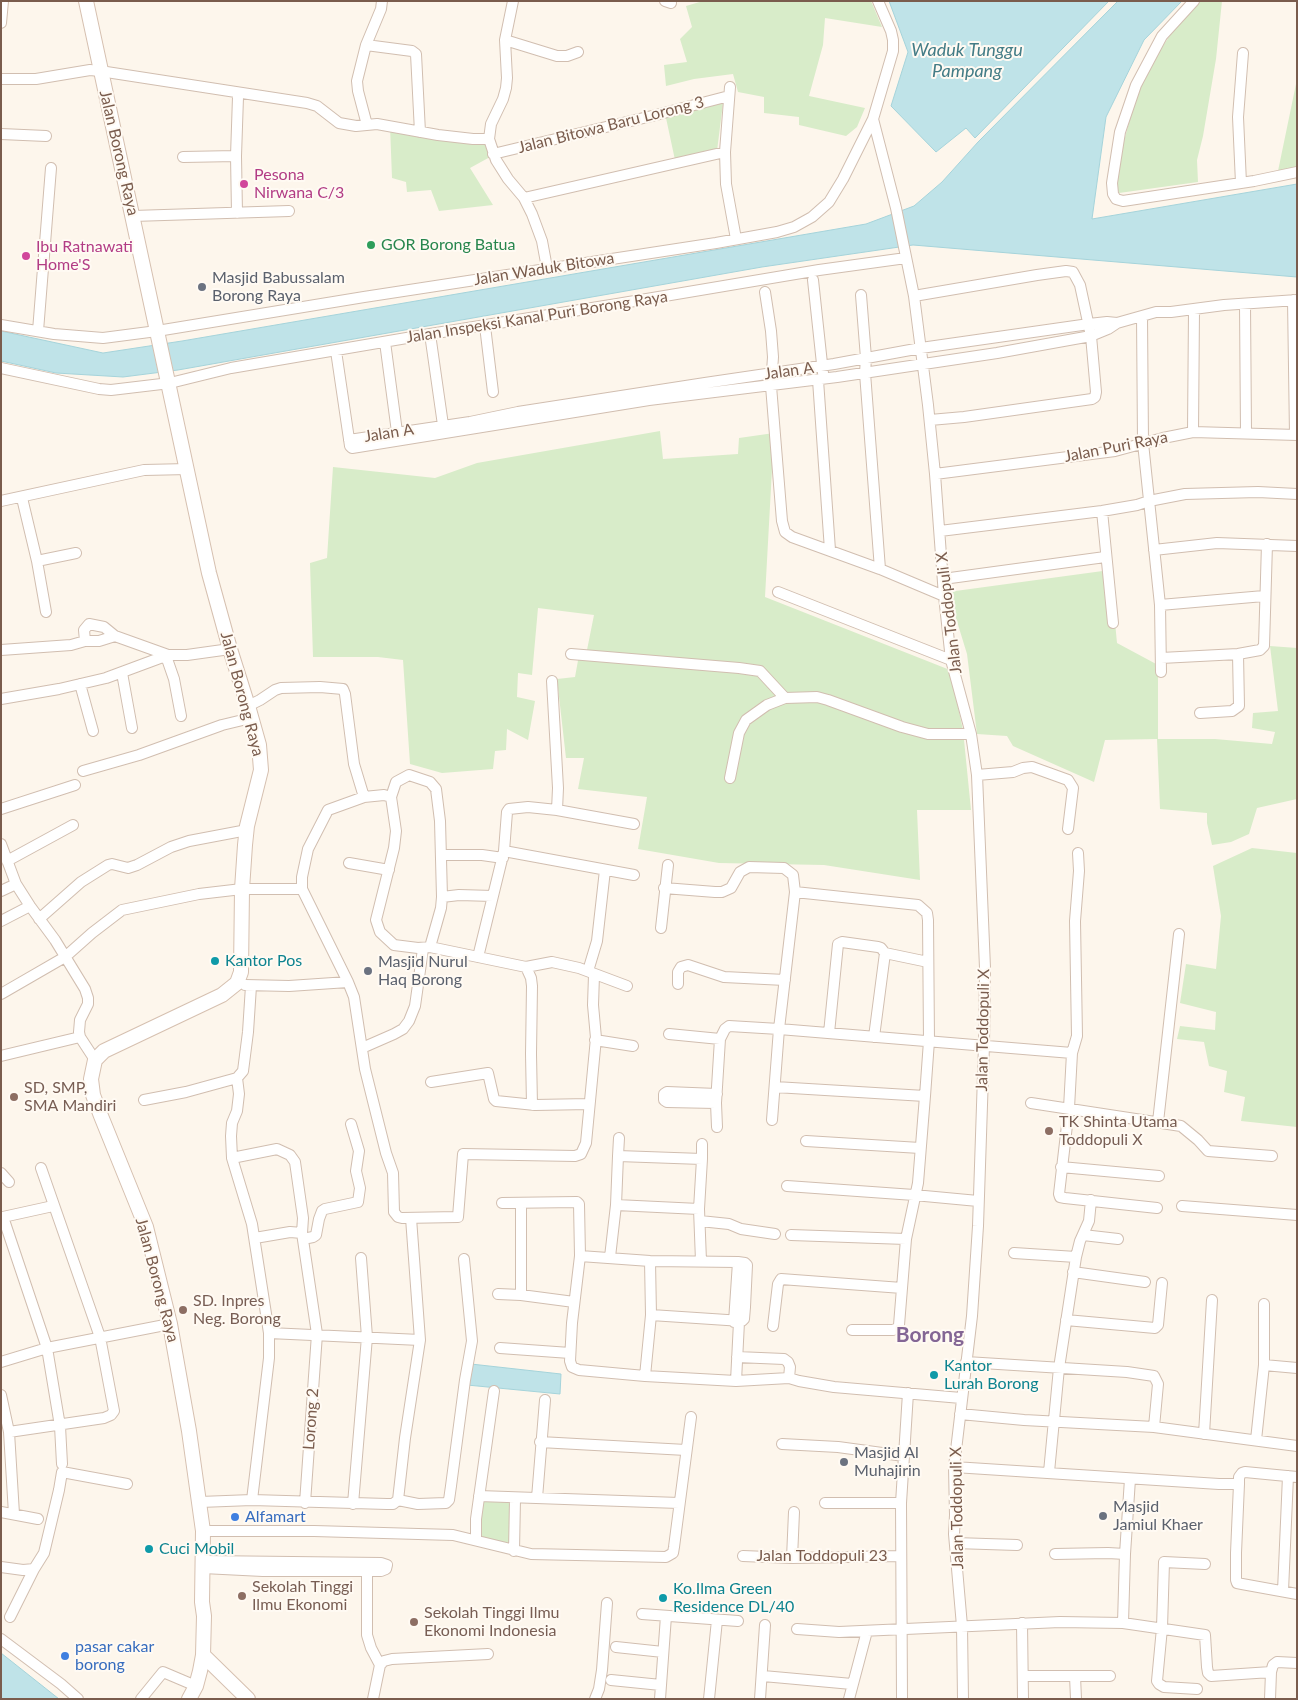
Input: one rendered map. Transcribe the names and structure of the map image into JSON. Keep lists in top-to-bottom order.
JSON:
{
  "streets": {
    "main road": ["Jalan Borong Raya"],
    "street": [
      "Jalan Bitowa Baru Lorong 3",
      "Jalan Waduk Bitowa",
      "Jalan Inspeksi Kanal Puri Borong Raya",
      "Jalan A",
      "Jalan Puri Raya",
      "Jalan Toddopuli X",
      "Lorong 2",
      "Jalan Toddopuli 23"
    ]
  },
  "crossings": [
    ["Jalan Borong Raya", "Jalan Waduk Bitowa"],
    ["Jalan Borong Raya", "Jalan Inspeksi Kanal Puri Borong Raya"],
    ["Jalan Waduk Bitowa", "Jalan Toddopuli X"],
    ["Jalan Inspeksi Kanal Puri Borong Raya", "Jalan Toddopuli X"],
    ["Jalan A", "Jalan Toddopuli X"],
    ["Jalan Puri Raya", "Jalan Toddopuli X"]
  ],
  "districts": ["Borong"],
  "water": ["Waduk Tunggu Pampang"],
  "places": [
    "Pesona Nirwana C/3",
    "GOR Borong Batua",
    "Ibu Ratnawati Home'S",
    "Masjid Babussalam Borong Raya",
    "Kantor Pos",
    "Masjid Nurul Haq Borong",
    "SD, SMP, SMA Mandiri",
    "TK Shinta Utama Toddopuli X",
    "SD. Inpres Neg. Borong",
    "Kantor Lurah Borong",
    "Masjid Al Muhajirin",
    "Masjid Jamiul Khaer",
    "Alfamart",
    "Cuci Mobil",
    "Sekolah Tinggi Ilmu Ekonomi",
    "Ko.Ilma Green Residence DL/40",
    "Sekolah Tinggi Ilmu Ekonomi Indonesia",
    "pasar cakar borong"
  ]
}
